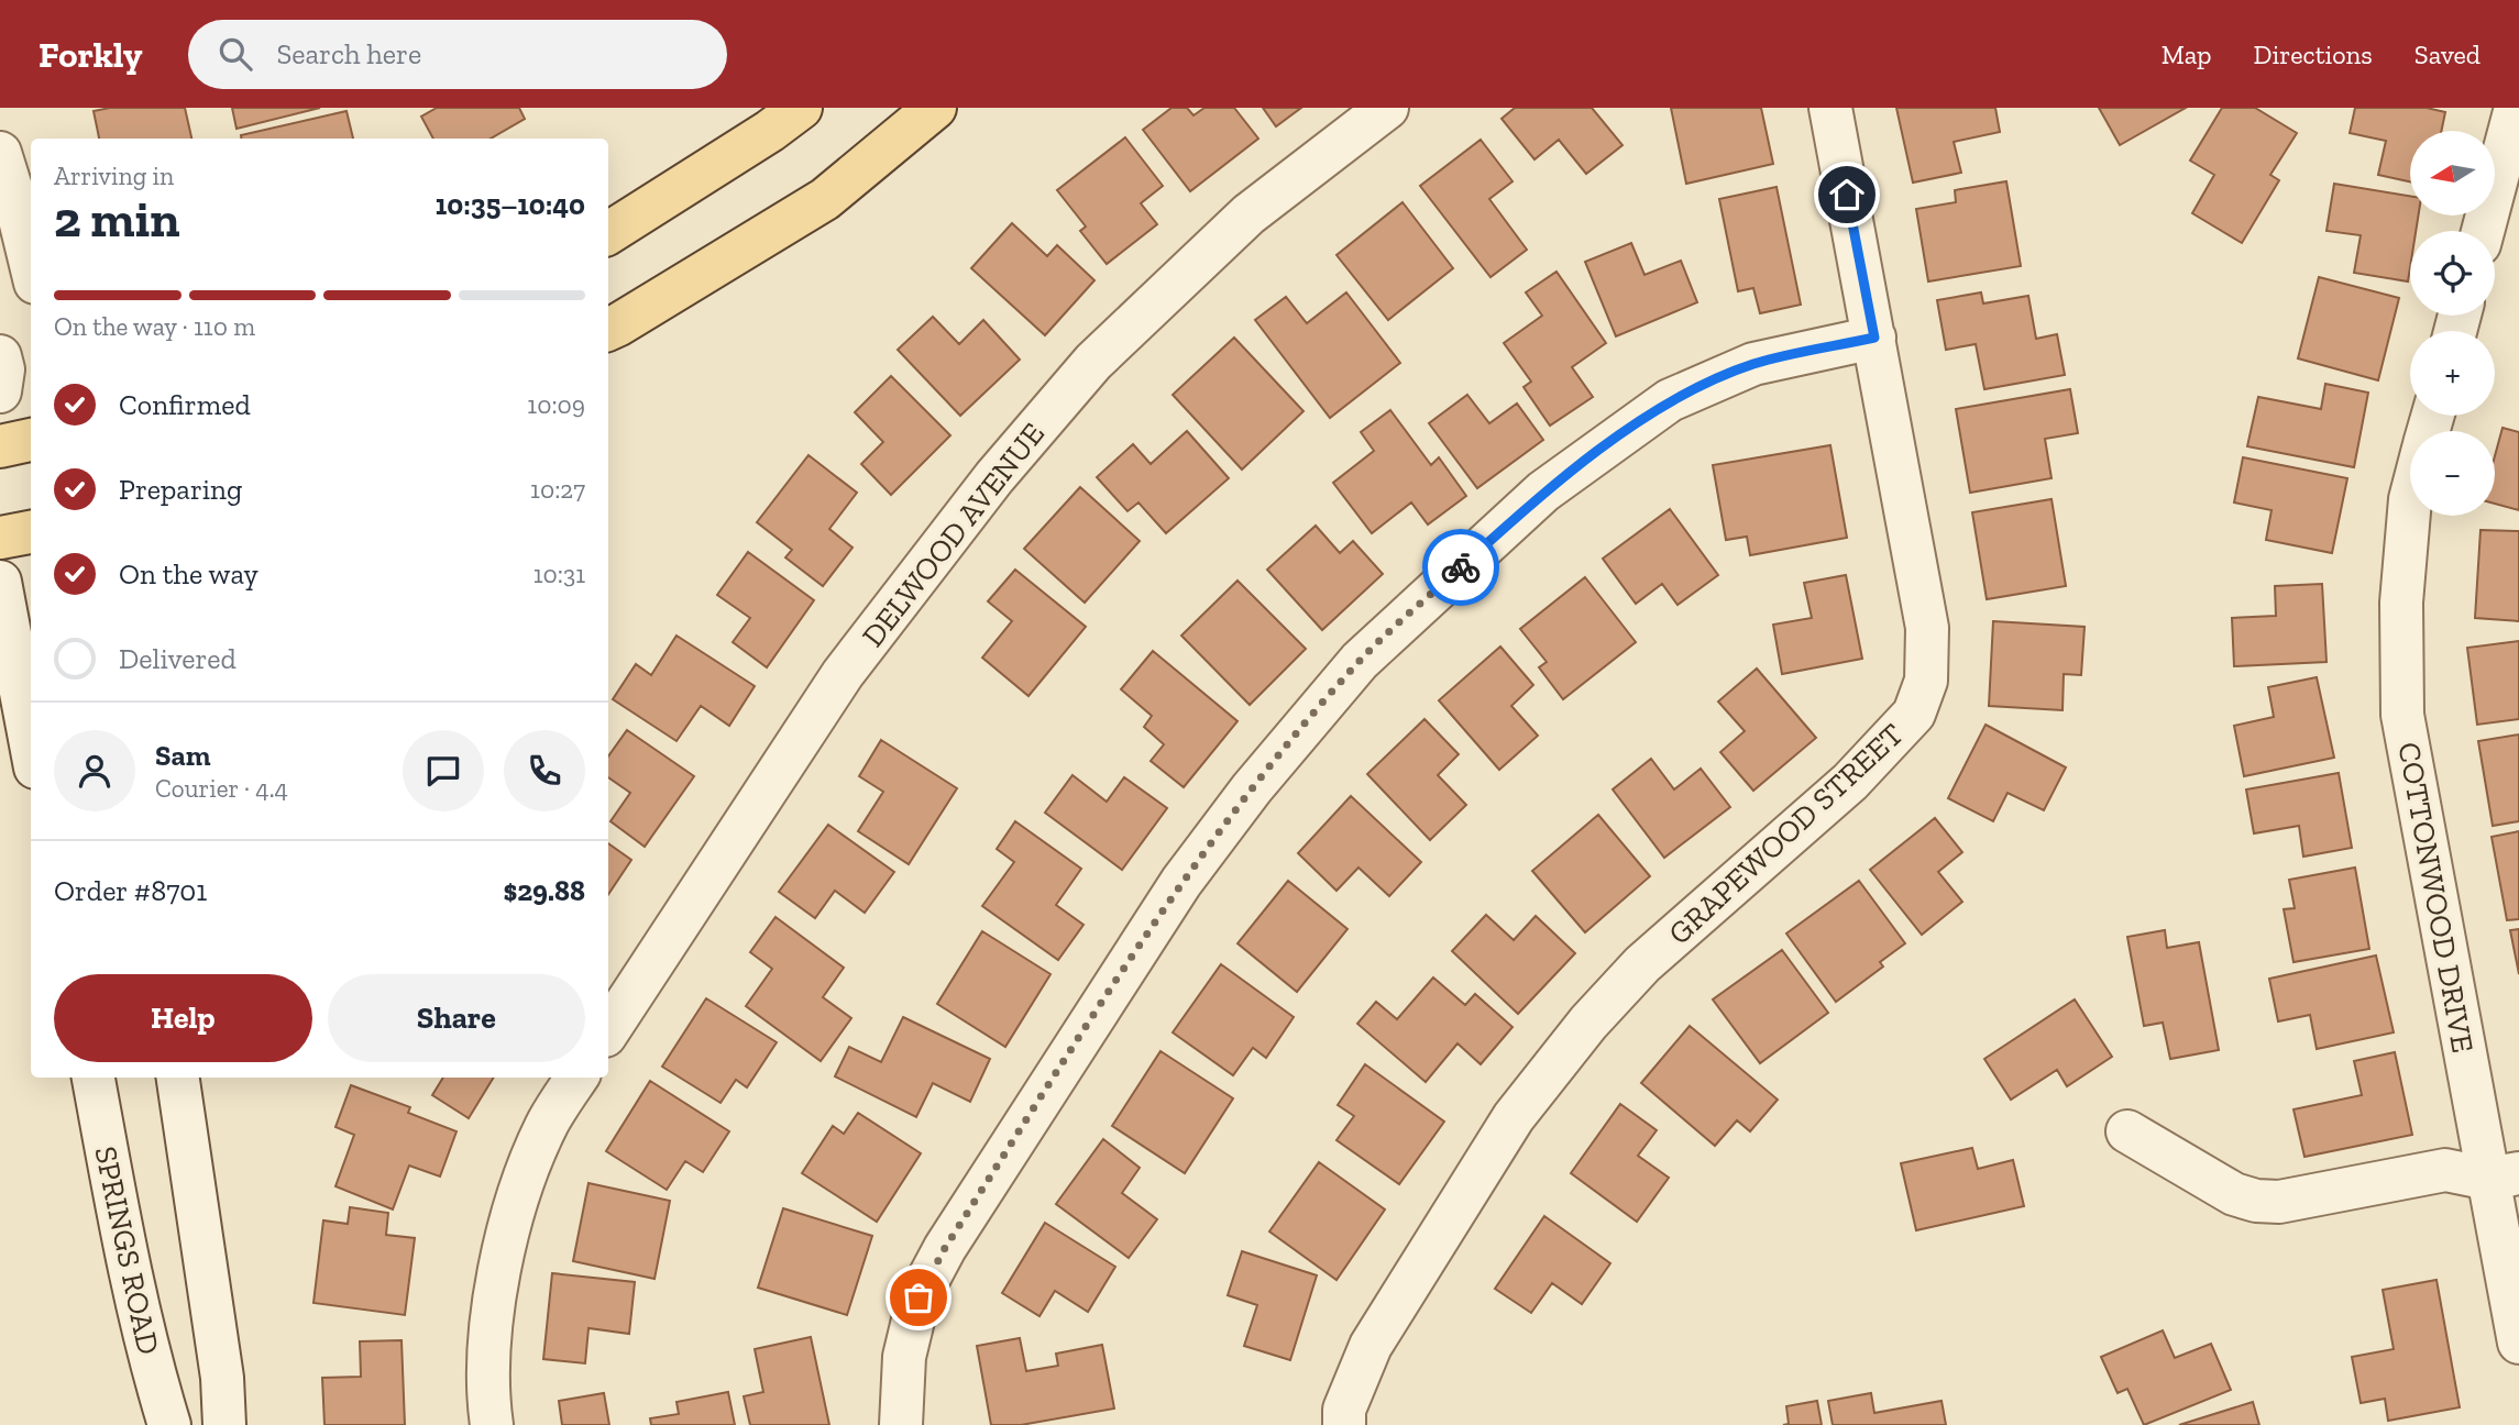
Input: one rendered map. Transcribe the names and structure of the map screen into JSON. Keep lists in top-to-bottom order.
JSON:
{
  "streets": {
    "street": [
      "DELWOOD AVENUE",
      "GRAPEWOOD STREET",
      "COTTONWOOD DRIVE",
      "SPRINGS ROAD"
    ]
  },
  "north": "left",
  "page": {
    "header": "Forkly",
    "search": "Search here",
    "nav": ["Map", "Directions", "Saved"],
    "map_buttons": ["+", "−"],
    "heading": ["2 min", "Arriving in", "10:35–10:40"],
    "panel": [
      "Sam",
      "Courier · 4.4",
      "Order #8701",
      "$29.88"
    ],
    "bar": "On the way · 110 m",
    "list": [
      ["Confirmed", "10:09"],
      ["Preparing", "10:27"],
      ["On the way", "10:31"],
      "Delivered"
    ],
    "buttons": ["Help", "Share"]
  }
}
